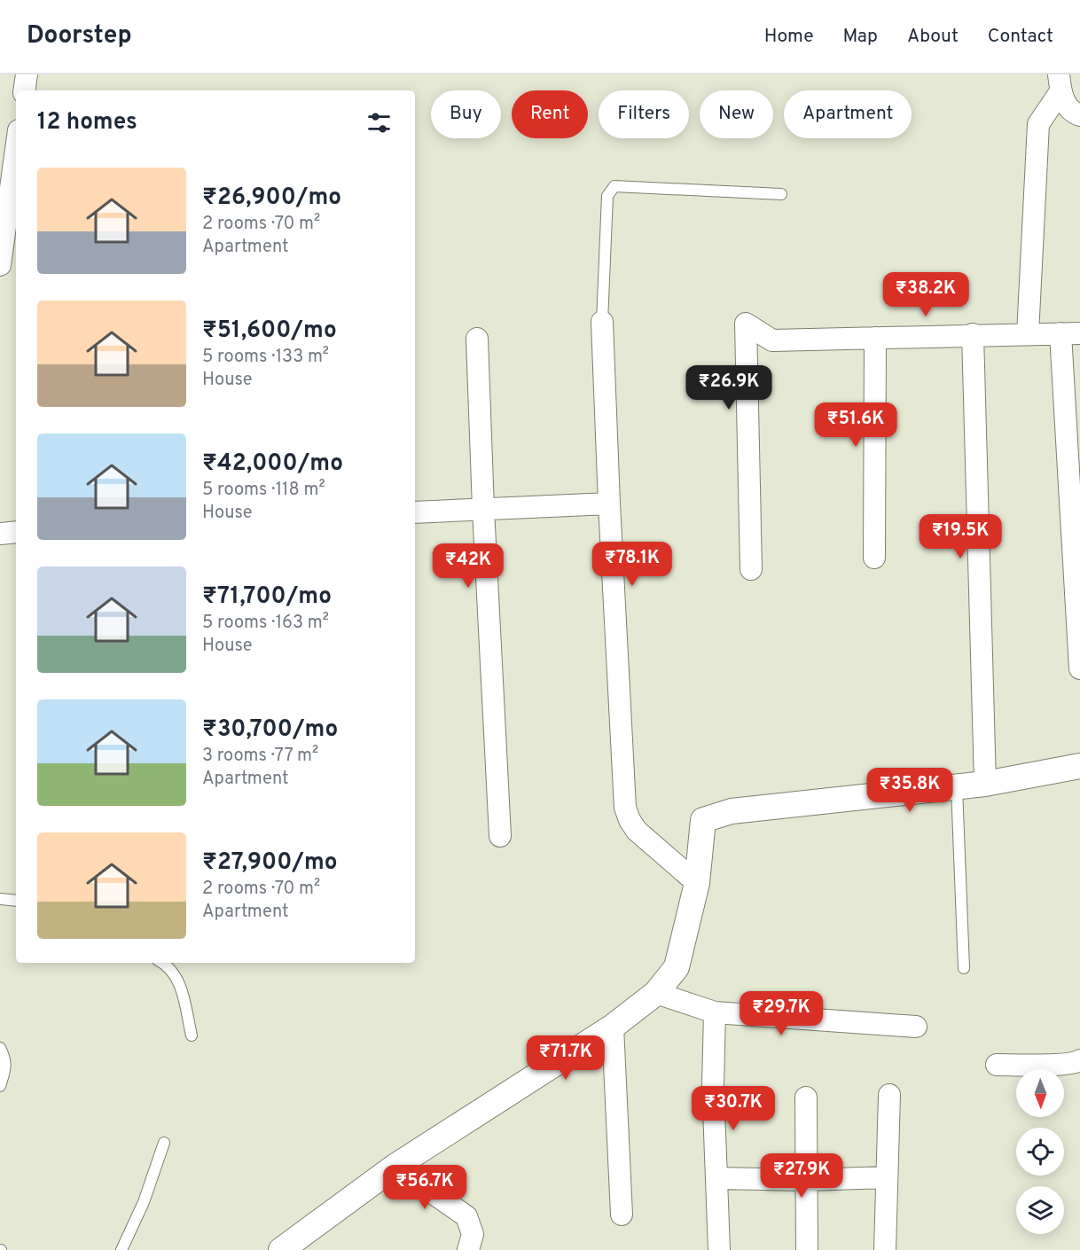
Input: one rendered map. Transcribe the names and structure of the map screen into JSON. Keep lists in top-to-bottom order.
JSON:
{
  "north": "bottom",
  "page": {
    "header": "Doorstep",
    "nav": [
      "Home",
      "Map",
      "About",
      "Contact"
    ],
    "chip": [
      "Buy",
      "Rent",
      "Filters",
      "New",
      "Apartment"
    ],
    "heading": "12 homes",
    "list": [
      {
        "name": "₹26,900/mo",
        "note": "2 rooms · 70 m² · Apartment"
      },
      {
        "name": "₹51,600/mo",
        "note": "5 rooms · 133 m² · House"
      },
      {
        "name": "₹42,000/mo",
        "note": "5 rooms · 118 m² · House"
      },
      {
        "name": "₹71,700/mo",
        "note": "5 rooms · 163 m² · House"
      },
      {
        "name": "₹30,700/mo",
        "note": "3 rooms · 77 m² · Apartment"
      },
      {
        "name": "₹27,900/mo",
        "note": "2 rooms · 70 m² · Apartment"
      }
    ],
    "price": [
      "₹38.2K",
      "₹26.9K",
      "₹51.6K",
      "₹19.5K",
      "₹78.1K",
      "₹42K",
      "₹35.8K",
      "₹29.7K",
      "₹71.7K",
      "₹30.7K",
      "₹27.9K",
      "₹56.7K"
    ]
  }
}
